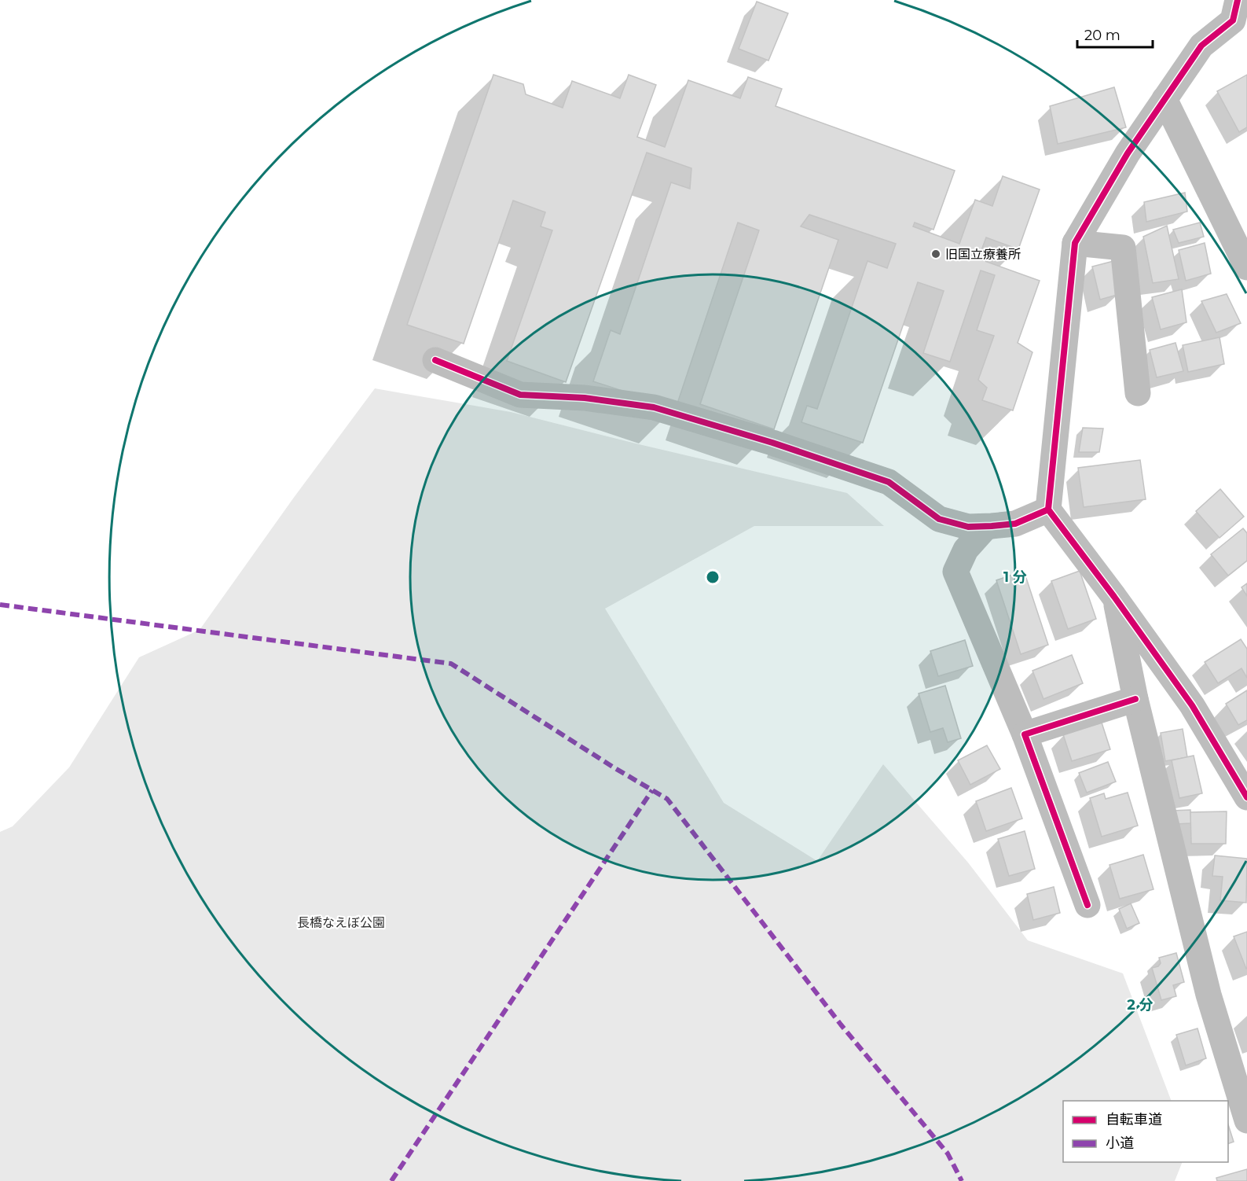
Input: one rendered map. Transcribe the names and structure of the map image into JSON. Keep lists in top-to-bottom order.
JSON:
{
  "parks": ["長橋なえぼ公園"],
  "places": ["旧国立療養所"],
  "legend": ["自転車道", "小道"],
  "scale_bar": "20 m",
  "rings": ["1 分", "2 分"]
}
